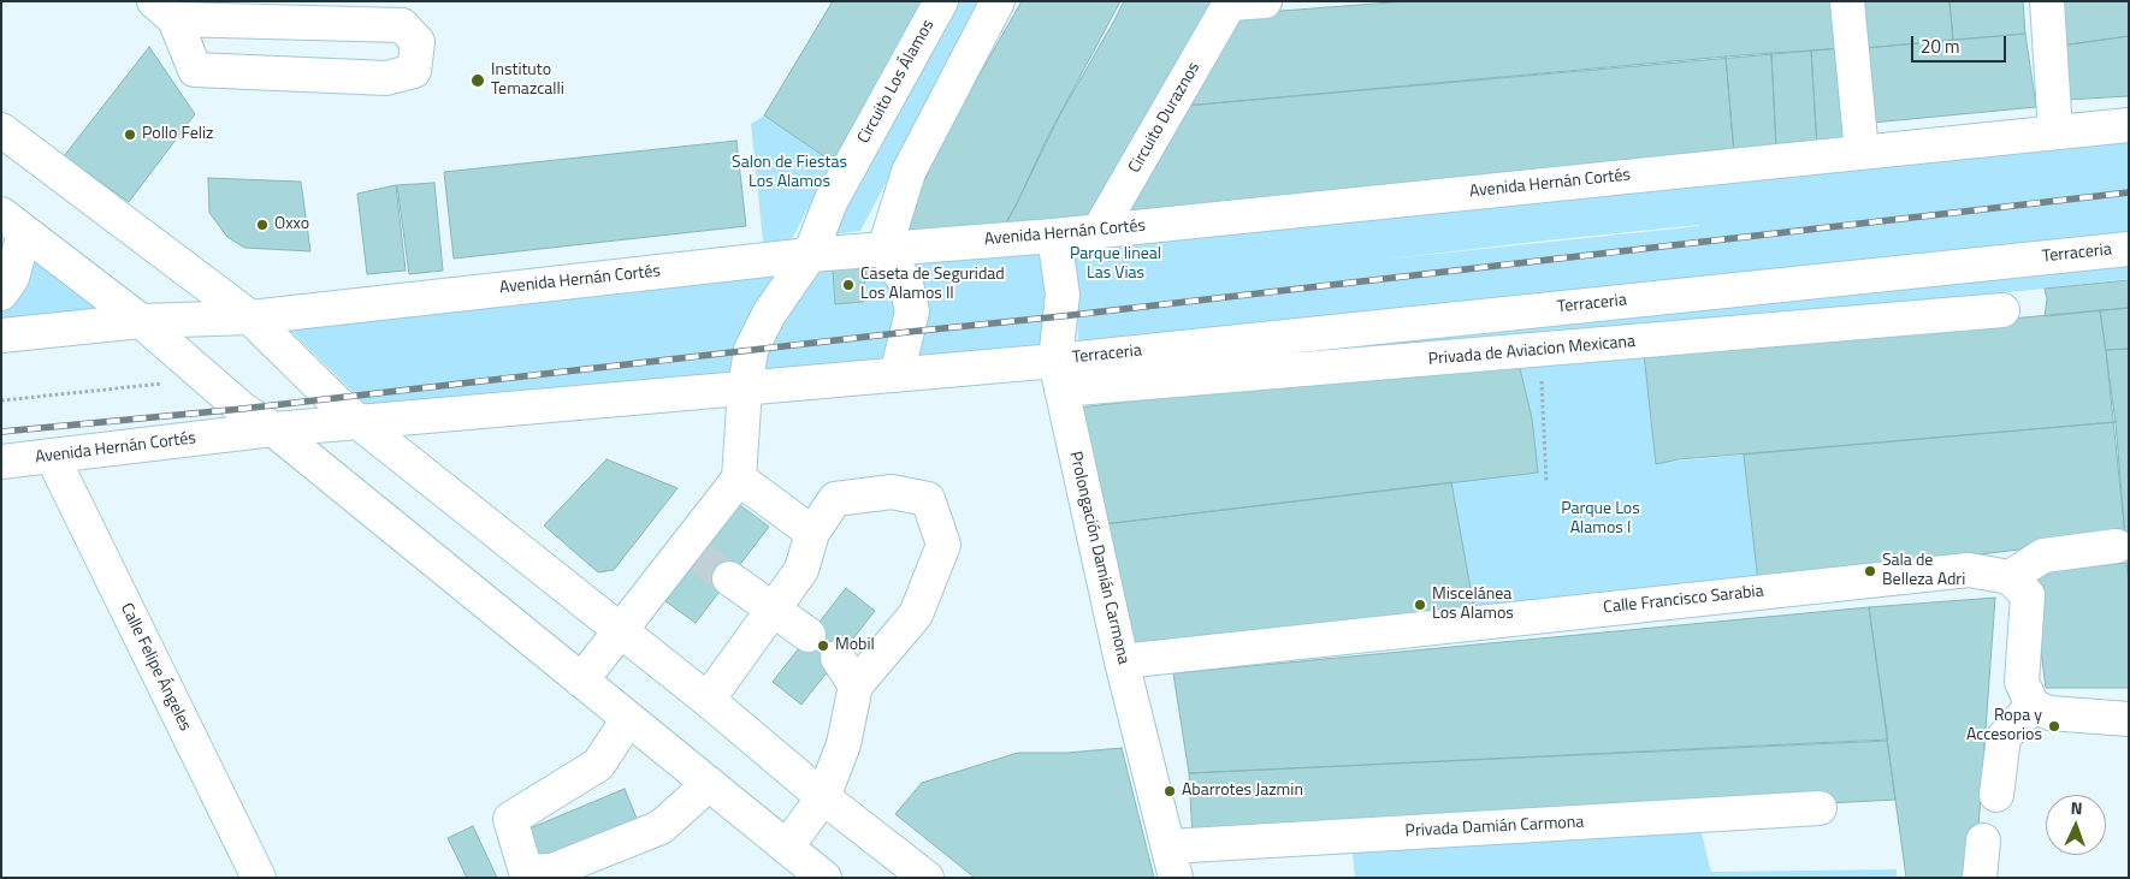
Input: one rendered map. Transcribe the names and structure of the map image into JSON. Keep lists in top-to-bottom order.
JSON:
{
  "streets": {
    "street": [
      "Circuito Los Álamos",
      "Circuito Duraznos",
      "Avenida Hernán Cortés",
      "Terraceria",
      "Privada de Aviacion Mexicana",
      "Prolongación Damián Carmona",
      "Calle Francisco Sarabia",
      "Calle Felipe Ángeles",
      "Privada Damián Carmona"
    ]
  },
  "crossings": [
    ["Circuito Los Álamos", "Avenida Hernán Cortés"],
    ["Circuito Duraznos", "Avenida Hernán Cortés"],
    ["Avenida Hernán Cortés", "Terraceria"],
    ["Avenida Hernán Cortés", "Privada de Aviacion Mexicana"],
    ["Avenida Hernán Cortés", "Prolongación Damián Carmona"],
    ["Avenida Hernán Cortés", "Calle Felipe Ángeles"],
    ["Terraceria", "Privada de Aviacion Mexicana"],
    ["Terraceria", "Prolongación Damián Carmona"],
    ["Privada de Aviacion Mexicana", "Prolongación Damián Carmona"],
    ["Prolongación Damián Carmona", "Calle Francisco Sarabia"],
    ["Prolongación Damián Carmona", "Privada Damián Carmona"]
  ],
  "parks": ["Salon de Fiestas Los Alamos", "Parque lineal Las Vias", "Parque Los Alamos I"],
  "places": [
    "Instituto Temazcalli",
    "Pollo Feliz",
    "Oxxo",
    "Caseta de Seguridad Los Alamos II",
    "Sala de Belleza Adri",
    "Miscelánea Los Alamos",
    "Mobil",
    "Ropa y Accesorios",
    "Abarrotes Jazmin"
  ],
  "scale_bar": "20 m",
  "north": "top"
}
